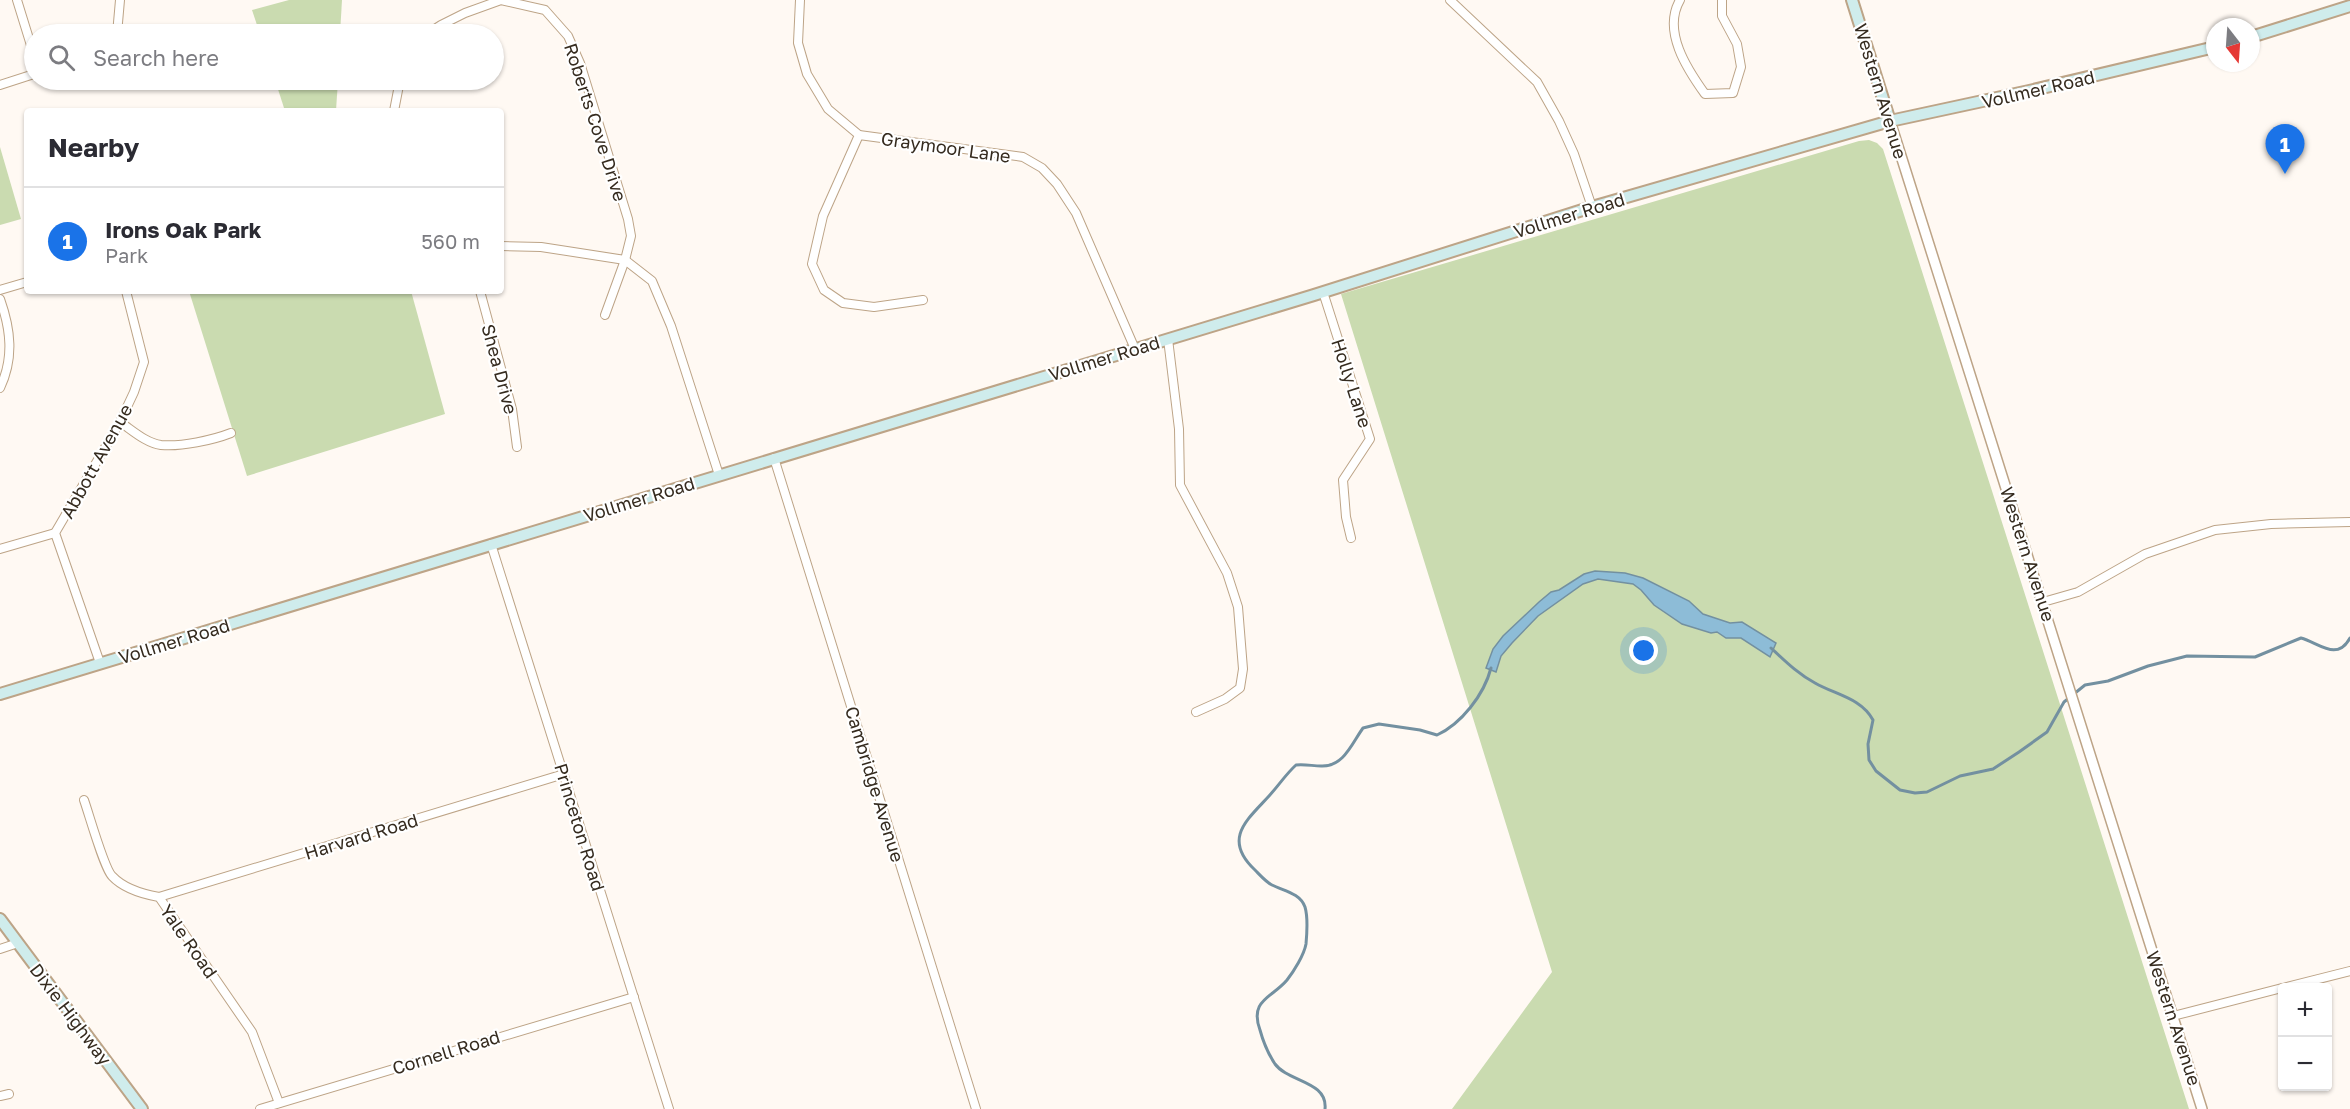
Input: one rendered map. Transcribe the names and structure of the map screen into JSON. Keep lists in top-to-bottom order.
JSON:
{
  "streets": {
    "main road": ["Vollmer Road", "Western Avenue", "Dixie Highway"],
    "street": [
      "Roberts Cove Drive",
      "Graymoor Lane",
      "Shea Drive",
      "Holly Lane",
      "Abbott Avenue",
      "Cambridge Avenue",
      "Princeton Road",
      "Harvard Road",
      "Yale Road",
      "Cornell Road"
    ]
  },
  "crossings": [
    ["Vollmer Road", "Western Avenue"],
    ["Vollmer Road", "Graymoor Lane"],
    ["Vollmer Road", "Holly Lane"],
    ["Vollmer Road", "Abbott Avenue"],
    ["Vollmer Road", "Cambridge Avenue"],
    ["Vollmer Road", "Princeton Road"],
    ["Princeton Road", "Harvard Road"],
    ["Princeton Road", "Cornell Road"],
    ["Harvard Road", "Yale Road"],
    ["Yale Road", "Cornell Road"]
  ],
  "north": "bottom",
  "page": {
    "search": "Search here",
    "heading": "Nearby",
    "pins": "1",
    "list": [
      {
        "mark": "1",
        "name": "Irons Oak Park",
        "note": "Park",
        "value": "560 m"
      }
    ],
    "map_buttons": ["+", "−"]
  }
}
